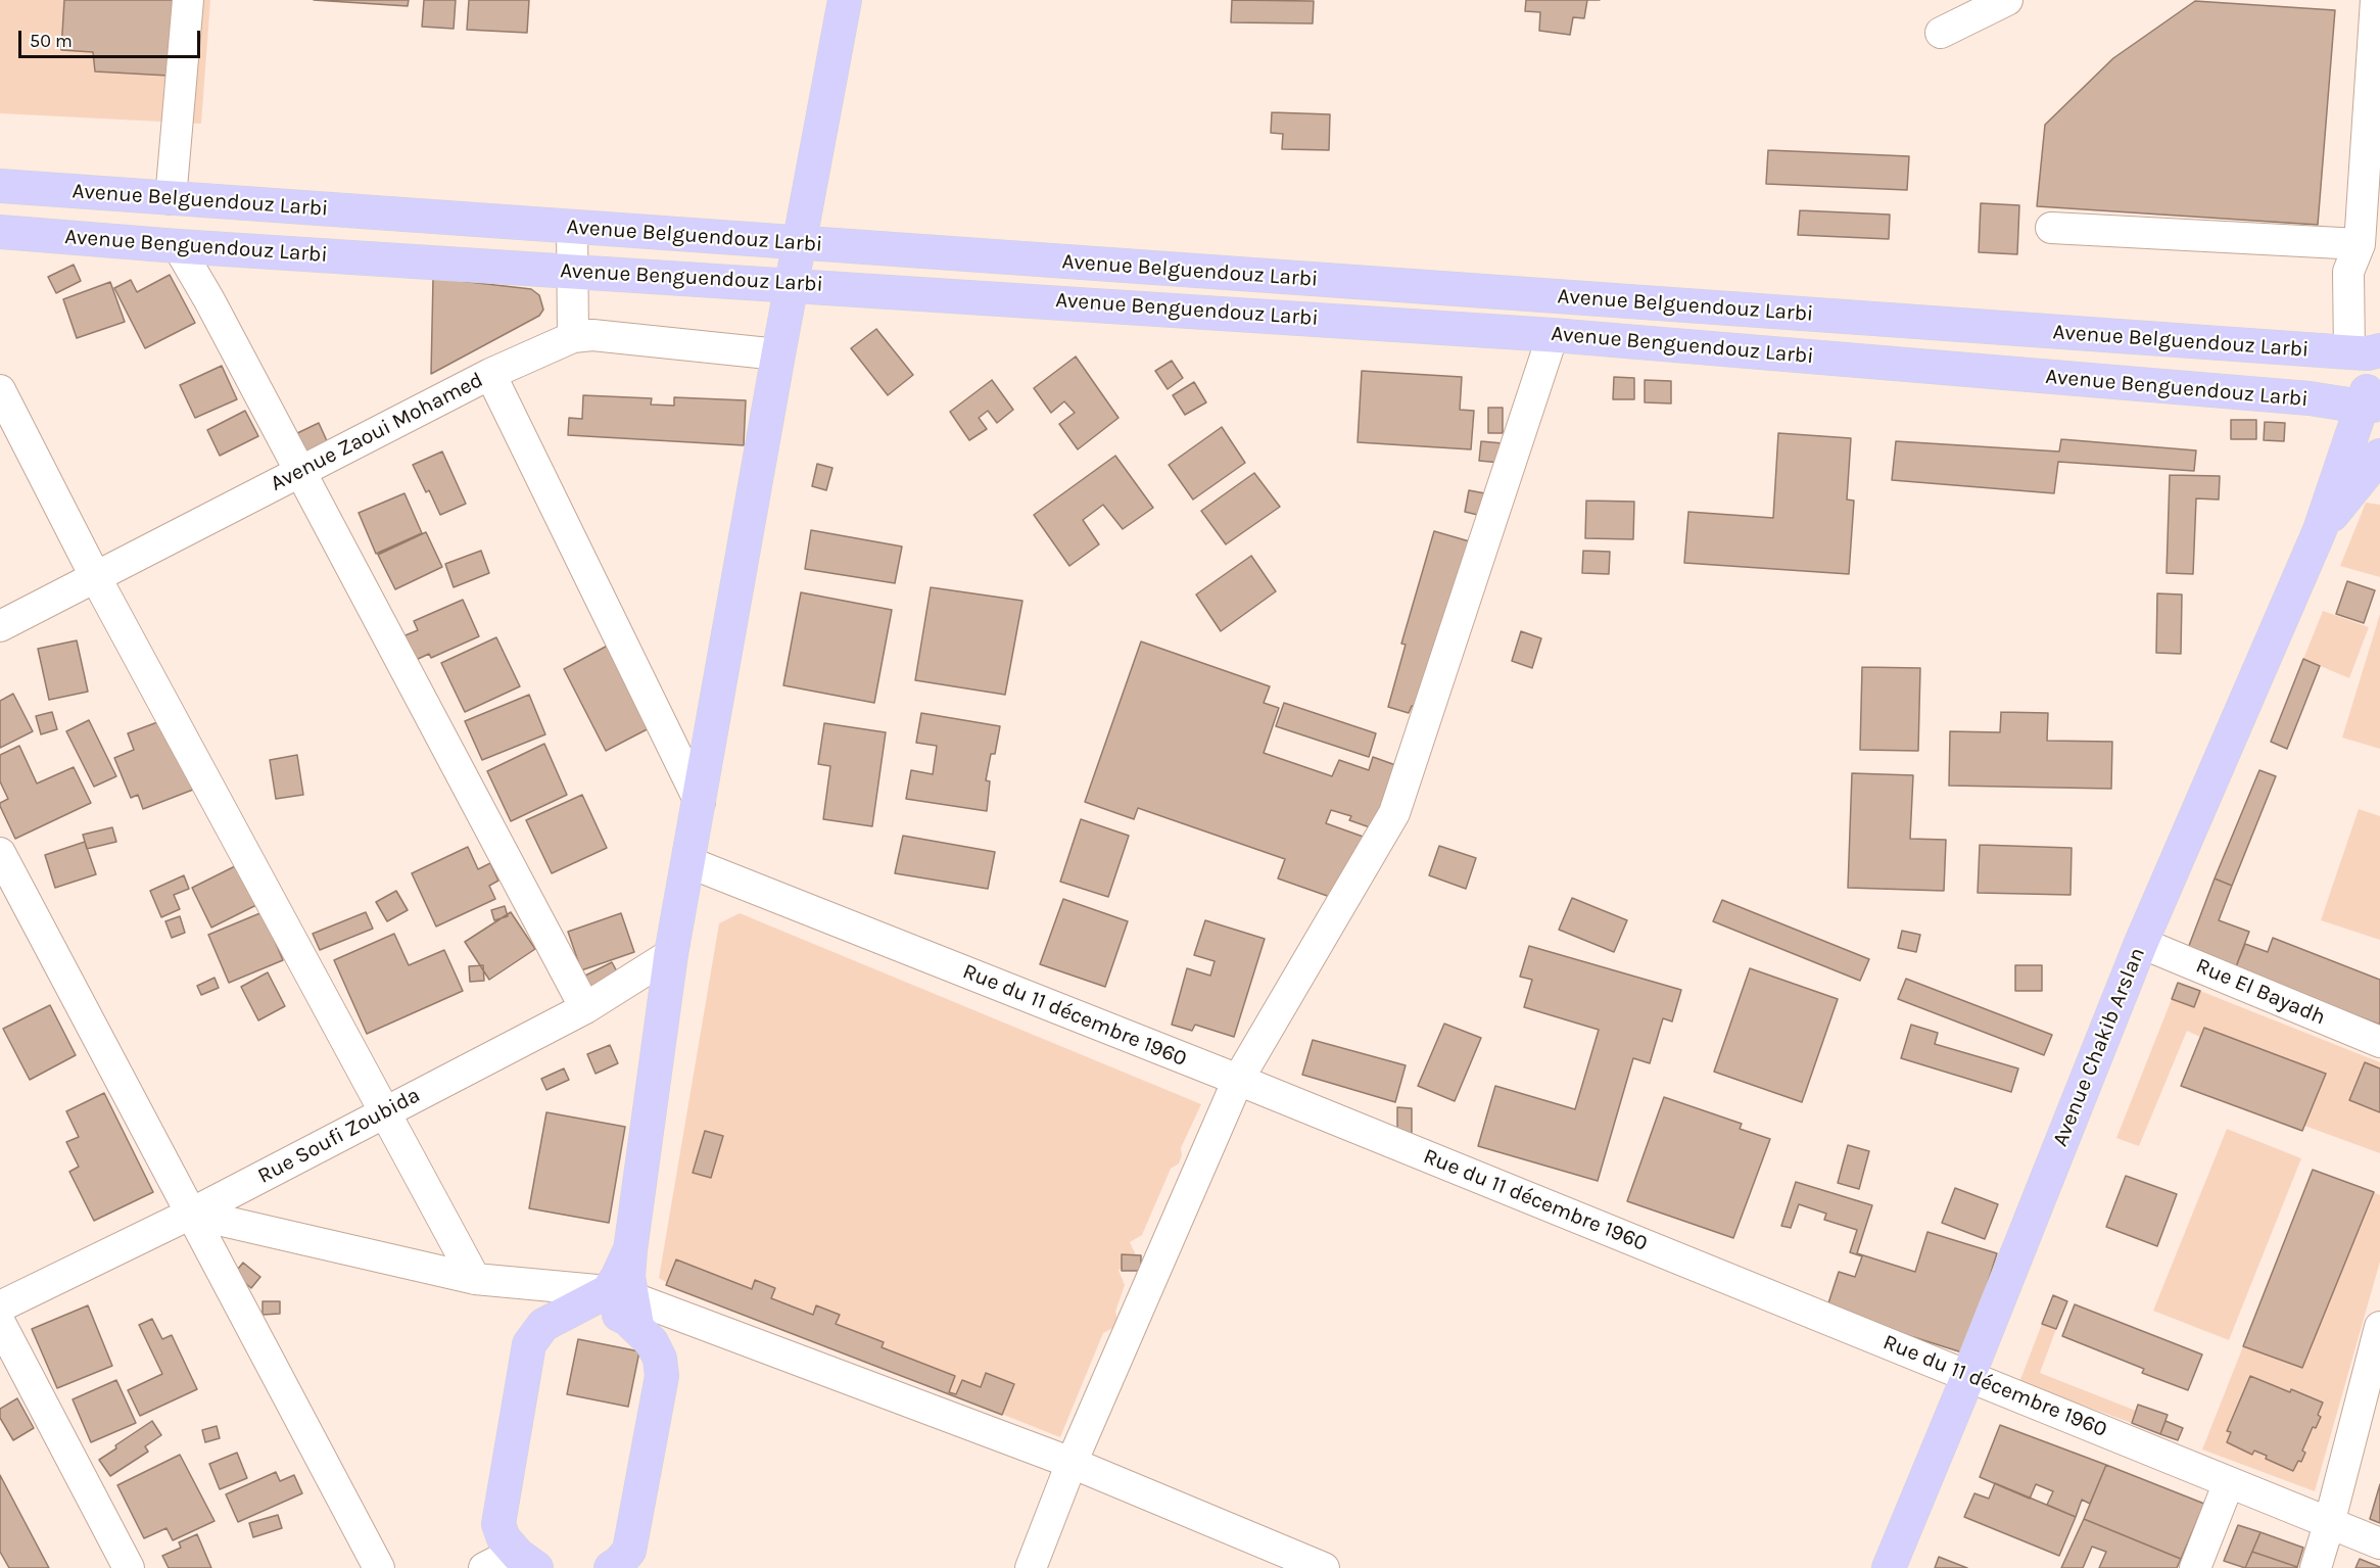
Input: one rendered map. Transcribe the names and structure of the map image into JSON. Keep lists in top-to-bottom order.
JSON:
{
  "streets": {
    "main road": ["Avenue Belguendouz Larbi", "Avenue Benguendouz Larbi", "Avenue Chakib Arslan"],
    "street": [
      "Avenue Zaoui Mohamed",
      "Rue El Bayadh",
      "Rue du 11 décembre 1960",
      "Rue Soufi Zoubida"
    ]
  },
  "crossings": [
    ["Rue El Bayadh", "Avenue Chakib Arslan"],
    ["Rue du 11 décembre 1960", "Avenue Chakib Arslan"]
  ],
  "scale_bar": "50 m"
}
